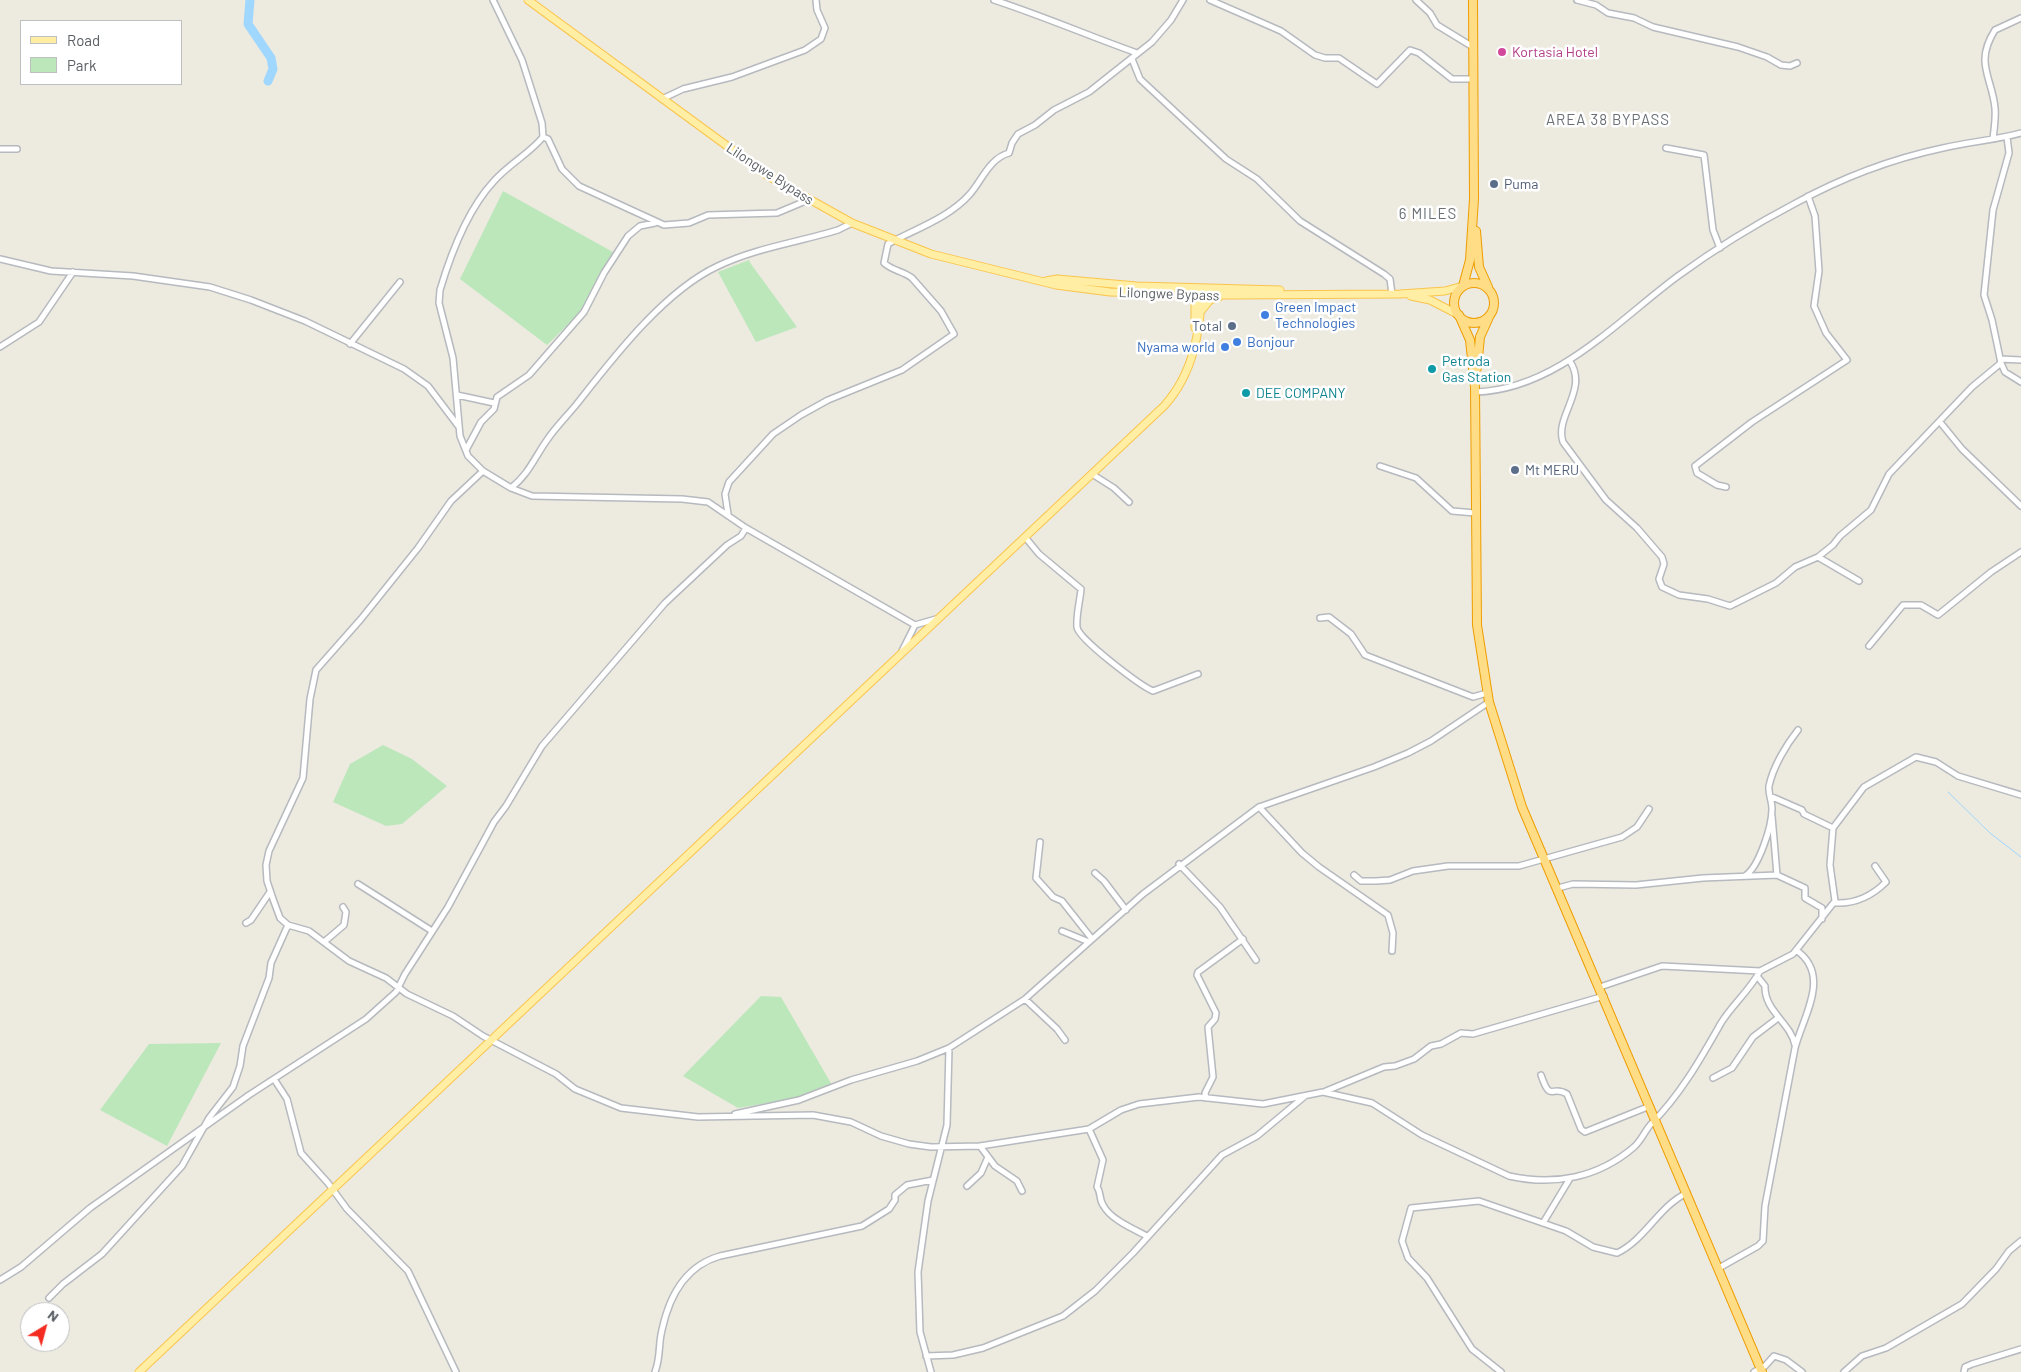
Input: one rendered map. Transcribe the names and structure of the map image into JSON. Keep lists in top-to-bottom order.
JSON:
{
  "streets": {
    "main road": ["Lilongwe Bypass"]
  },
  "districts": ["AREA 38 BYPASS", "6 MILES"],
  "places": [
    "Kortasia Hotel",
    "Puma",
    "Green Impact Technologies",
    "Total",
    "Bonjour",
    "Nyama world",
    "Petroda Gas Station",
    "DEE COMPANY",
    "Mt MERU"
  ],
  "legend": ["Road", "Park"],
  "north": "top right"
}
